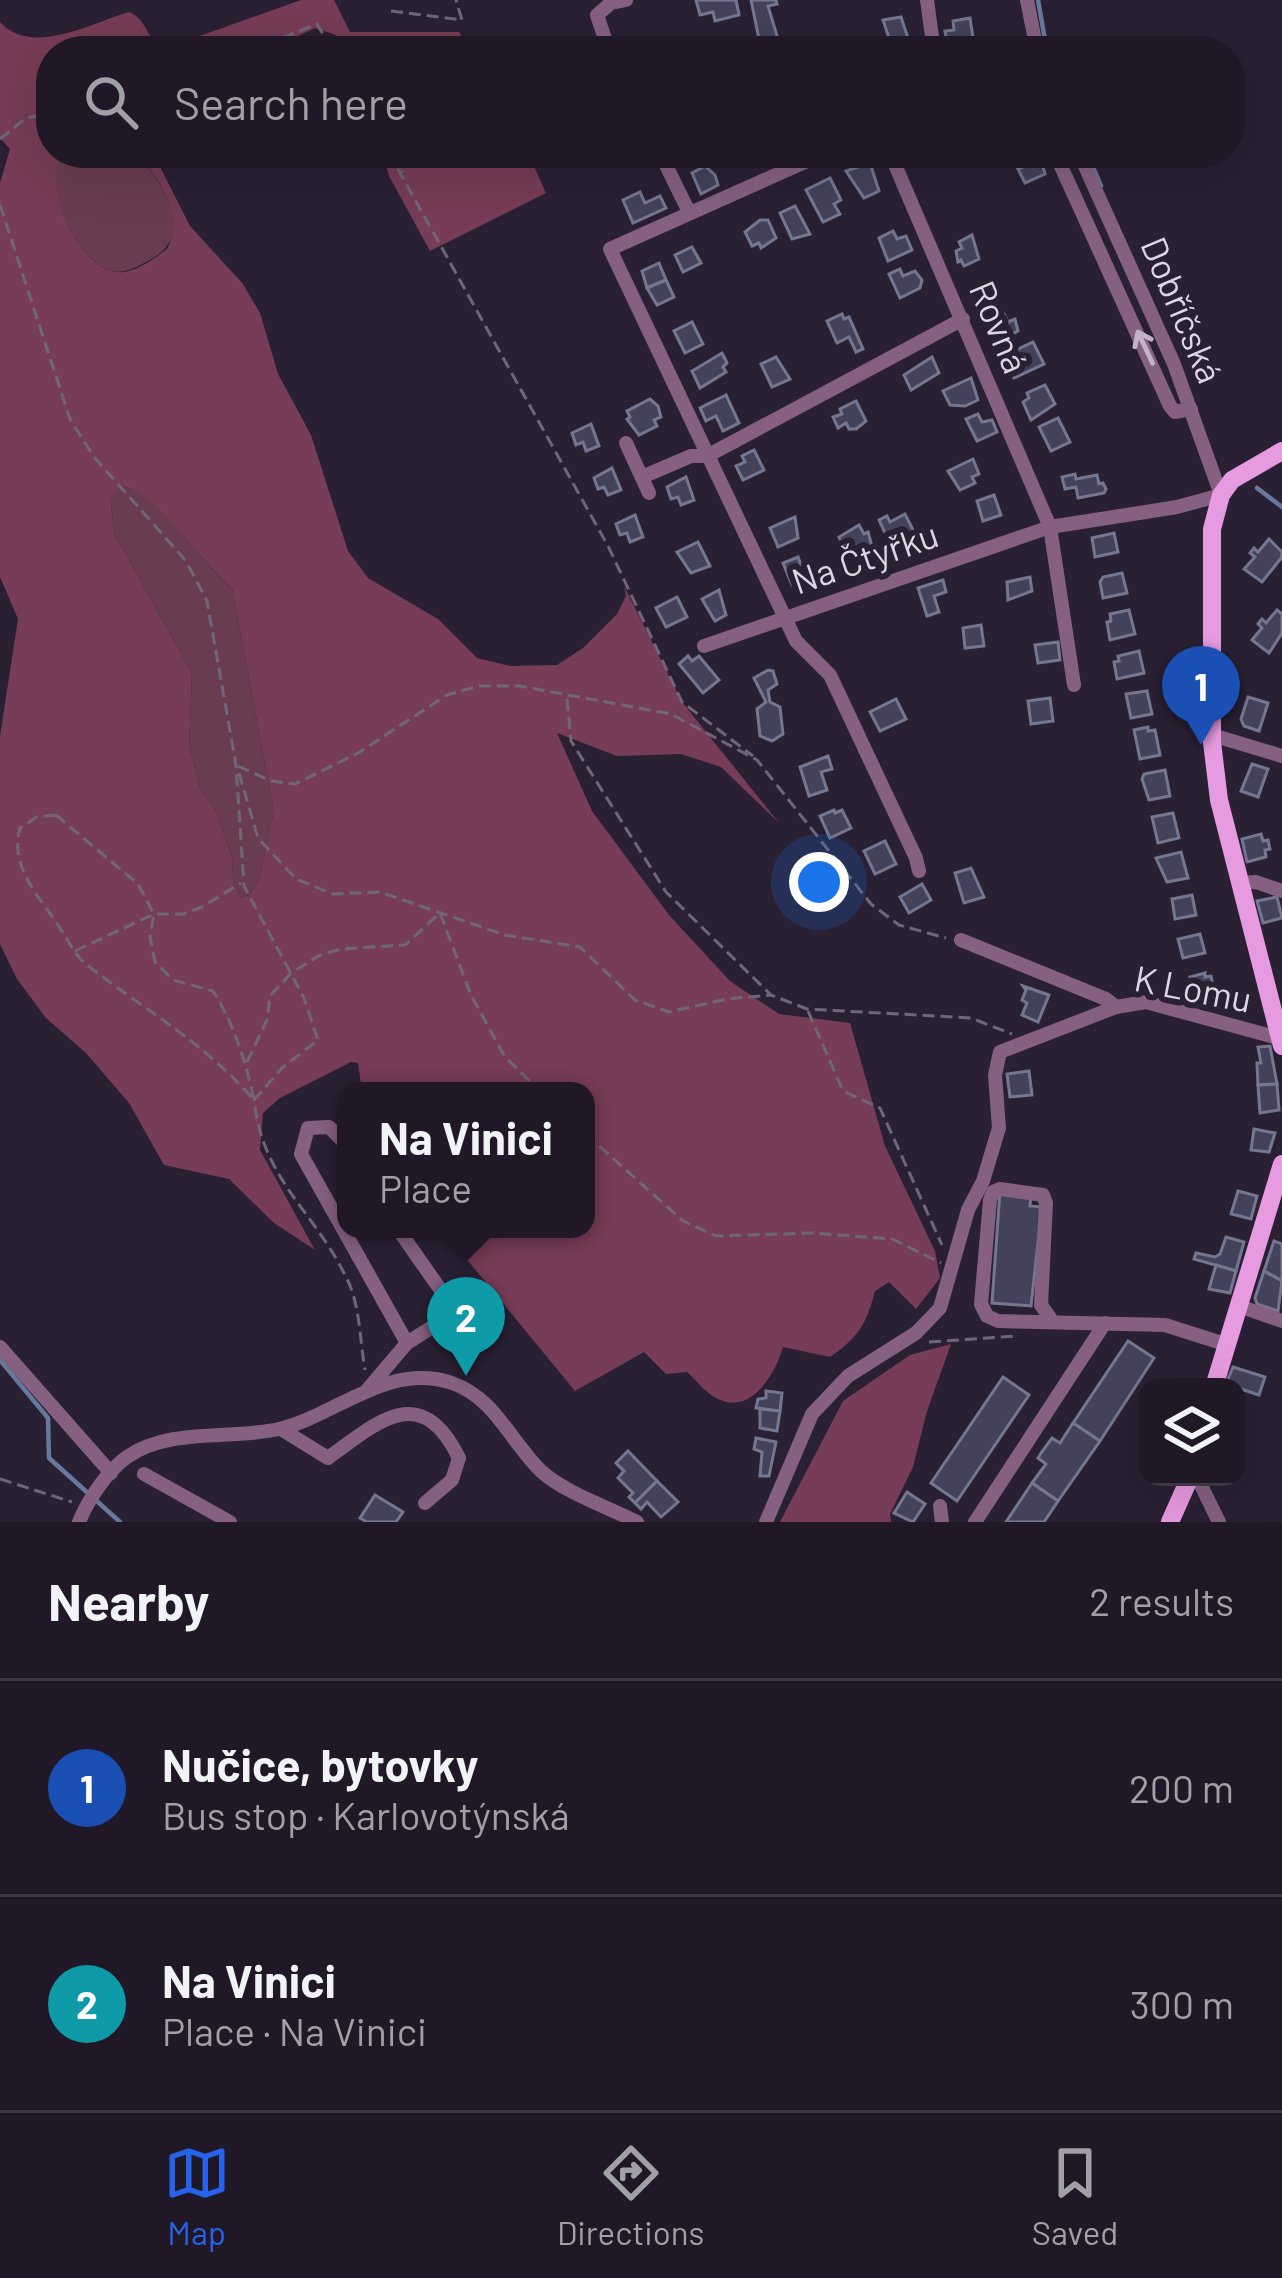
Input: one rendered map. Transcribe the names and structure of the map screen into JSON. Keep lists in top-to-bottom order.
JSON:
{
  "streets": {
    "street": [
      "Dobříčská",
      "Rovná",
      "Na Čtyřku",
      "K Lomu"
    ]
  },
  "crossings": [
    ["Dobříčská", "Na Čtyřku"],
    ["Rovná", "Na Čtyřku"]
  ],
  "page": {
    "search": "Search here",
    "pins": ["1", "2"],
    "popup": ["Na Vinici", "Place"],
    "heading": ["Nearby", "2 results"],
    "list": [
      {
        "mark": "1",
        "name": "Nučice, bytovky",
        "note": "Bus stop · Karlovotýnská",
        "value": "200 m"
      },
      {
        "mark": "2",
        "name": "Na Vinici",
        "note": "Place · Na Vinici",
        "value": "300 m"
      }
    ],
    "nav": ["Map", "Directions", "Saved"]
  }
}
